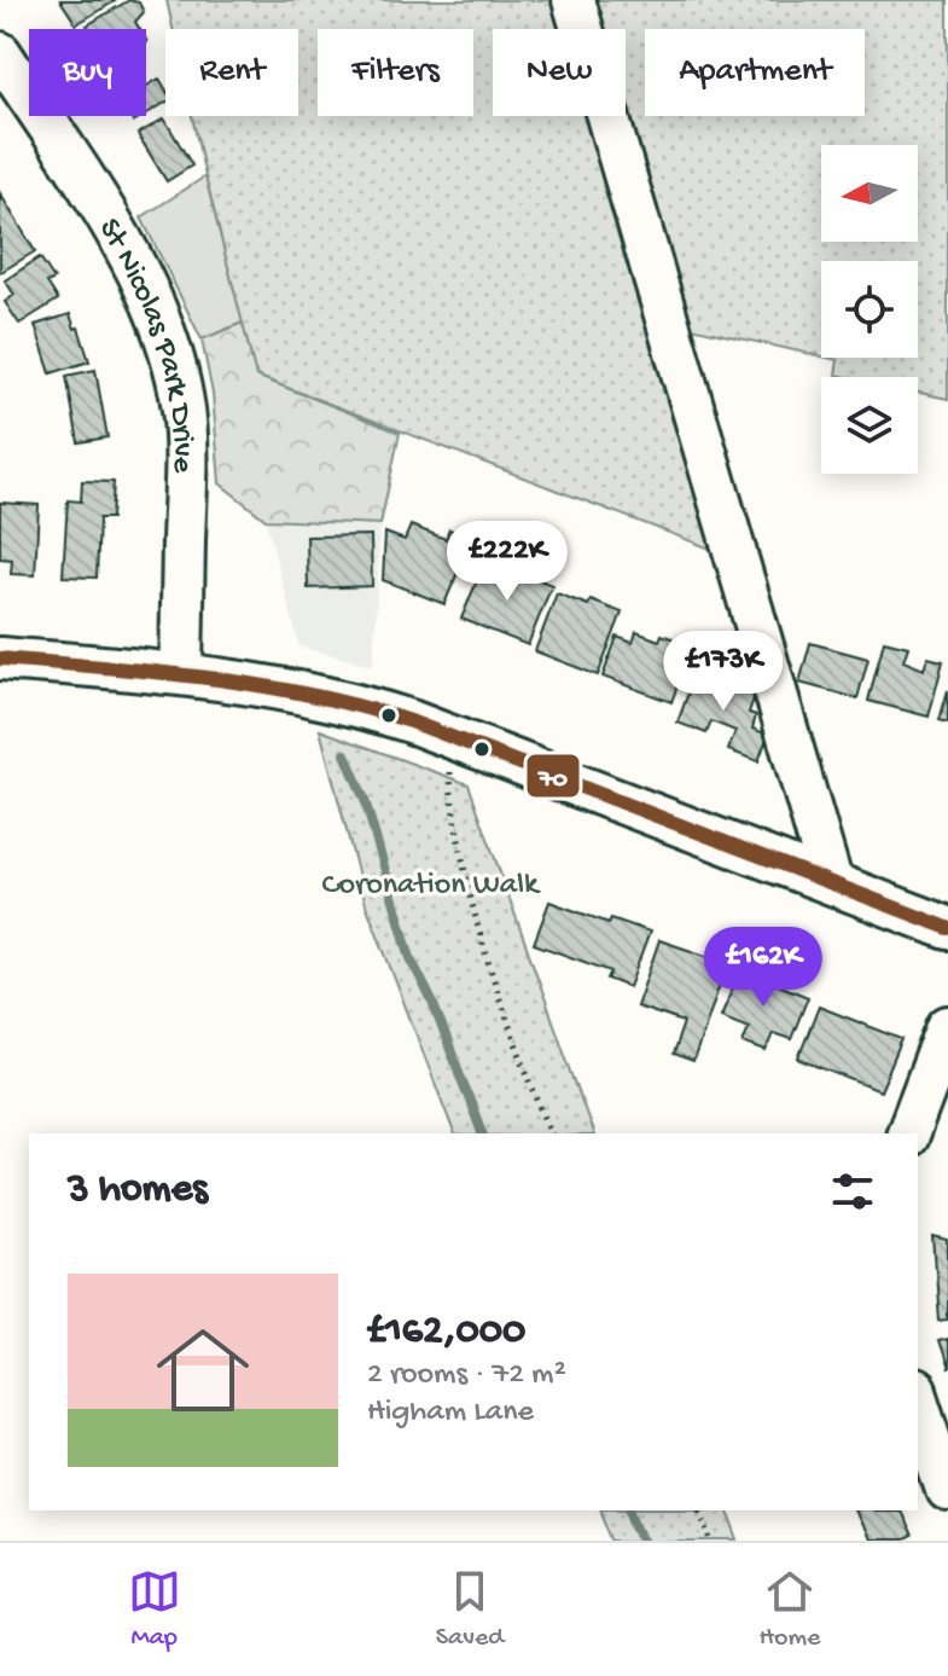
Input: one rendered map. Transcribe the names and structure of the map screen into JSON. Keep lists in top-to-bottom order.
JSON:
{
  "streets": {
    "street": ["St Nicolas Park Drive"]
  },
  "parks": ["Coronation Walk"],
  "lines": ["transit line 70"],
  "north": "left",
  "page": {
    "chip": [
      "Buy",
      "Rent",
      "Filters",
      "New",
      "Apartment"
    ],
    "price": ["£222K", "£173K", "£162K"],
    "heading": "3 homes",
    "list": [
      {
        "name": "£162,000",
        "note": "2 rooms · 72 m² · Higham Lane"
      }
    ],
    "tabs": ["Map", "Saved", "Home"]
  }
}
